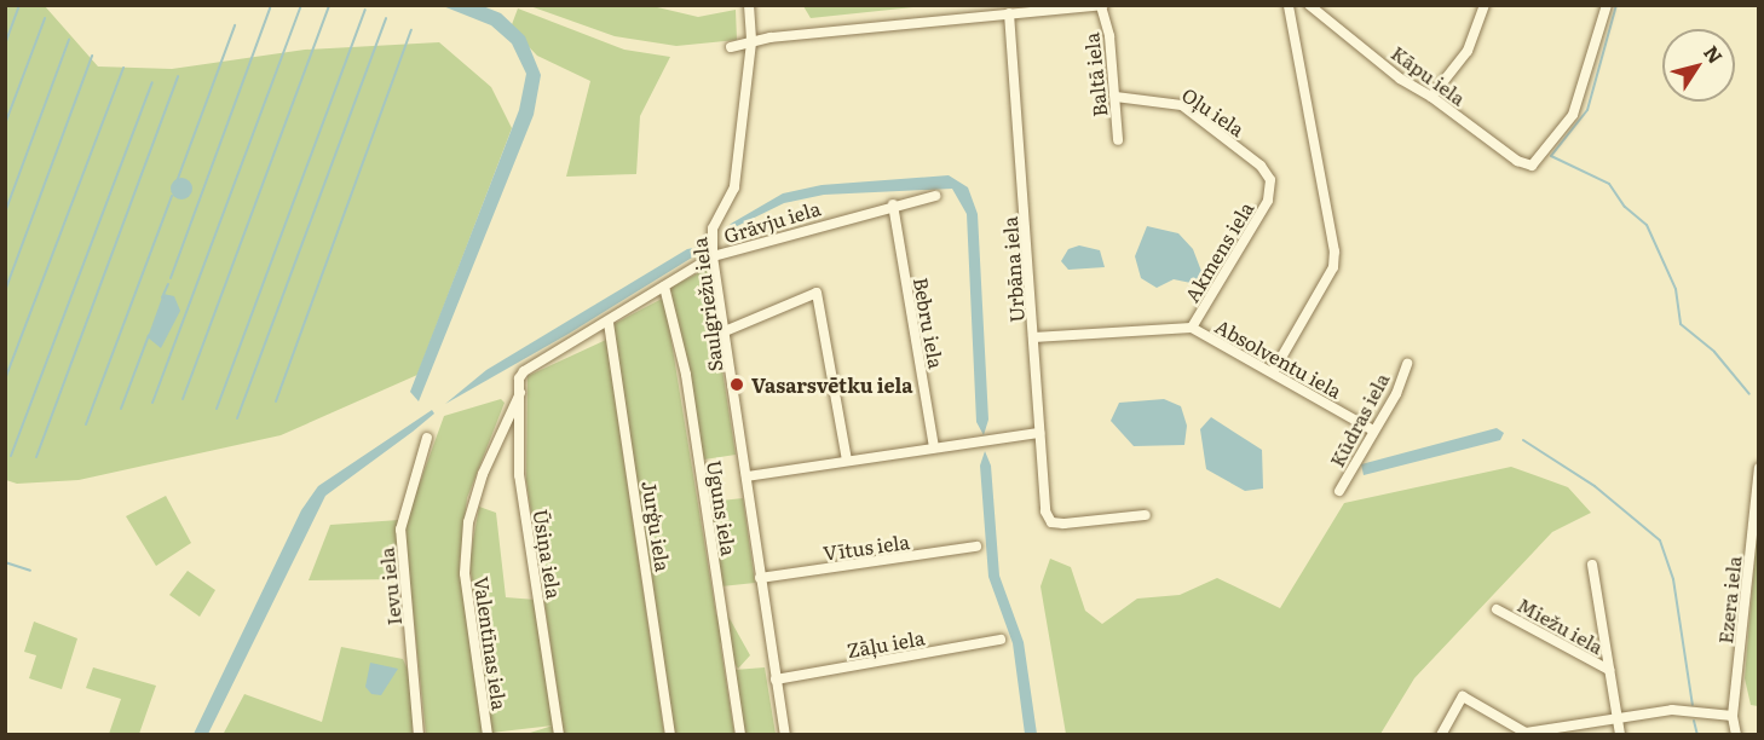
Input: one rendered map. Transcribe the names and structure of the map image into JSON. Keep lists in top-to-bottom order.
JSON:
{
  "streets": {
    "street": [
      "Baltā iela",
      "Kāpu iela",
      "Oļu iela",
      "Grāvju iela",
      "Akmens iela",
      "Urbāna iela",
      "Saulgriežu iela",
      "Bebru iela",
      "Absolventu iela",
      "Kūdras iela",
      "Uguns iela",
      "Jurģu iela",
      "Vītus iela",
      "Ūsiņa iela",
      "Ievu iela",
      "Ezera iela",
      "Miežu iela",
      "Valentīnas iela",
      "Zāļu iela"
    ]
  },
  "crossings": [
    ["Baltā iela", "Oļu iela"],
    ["Oļu iela", "Akmens iela"],
    ["Grāvju iela", "Saulgriežu iela"],
    ["Grāvju iela", "Bebru iela"],
    ["Grāvju iela", "Uguns iela"],
    ["Grāvju iela", "Jurģu iela"],
    ["Grāvju iela", "Ūsiņa iela"],
    ["Akmens iela", "Absolventu iela"],
    ["Urbāna iela", "Absolventu iela"],
    ["Saulgriežu iela", "Vītus iela"],
    ["Saulgriežu iela", "Zāļu iela"],
    ["Absolventu iela", "Kūdras iela"],
    ["Ūsiņa iela", "Valentīnas iela"]
  ],
  "places": ["Vasarsvētku iela"],
  "north": "top right"
}
